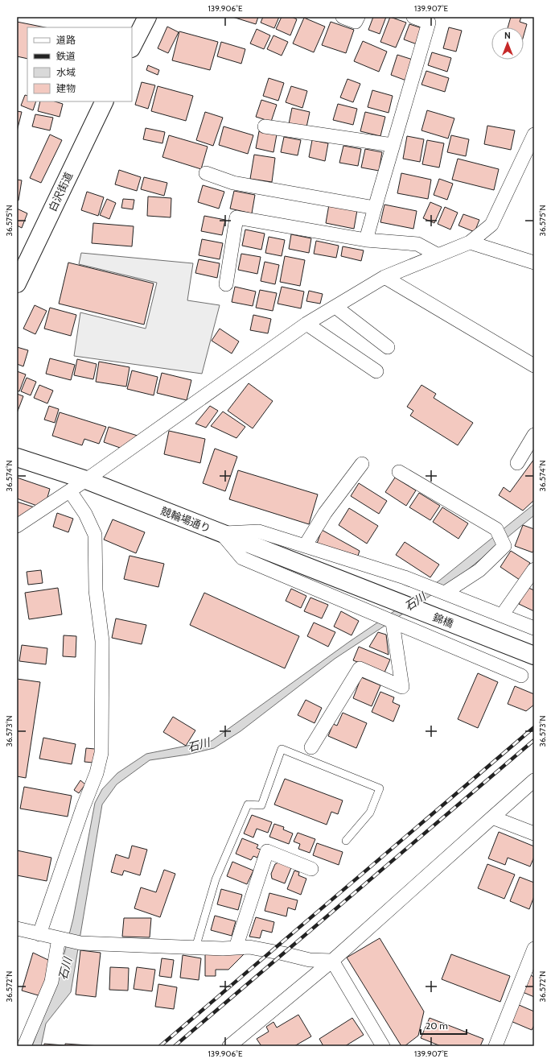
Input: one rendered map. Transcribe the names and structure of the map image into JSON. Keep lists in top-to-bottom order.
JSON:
{
  "streets": {
    "main road": ["白沢街道", "競輪場通り", "錦橋"]
  },
  "crossings": [
    ["競輪場通り", "錦橋"]
  ],
  "water": ["石川"],
  "legend": [
    "道路",
    "鉄道",
    "水域",
    "建物"
  ],
  "scale_bar": "20 m",
  "north": "top",
  "coordinates": [
    "139.906°E",
    "139.907°E",
    "36.575°N",
    "36.574°N",
    "36.573°N",
    "36.572°N"
  ]
}
